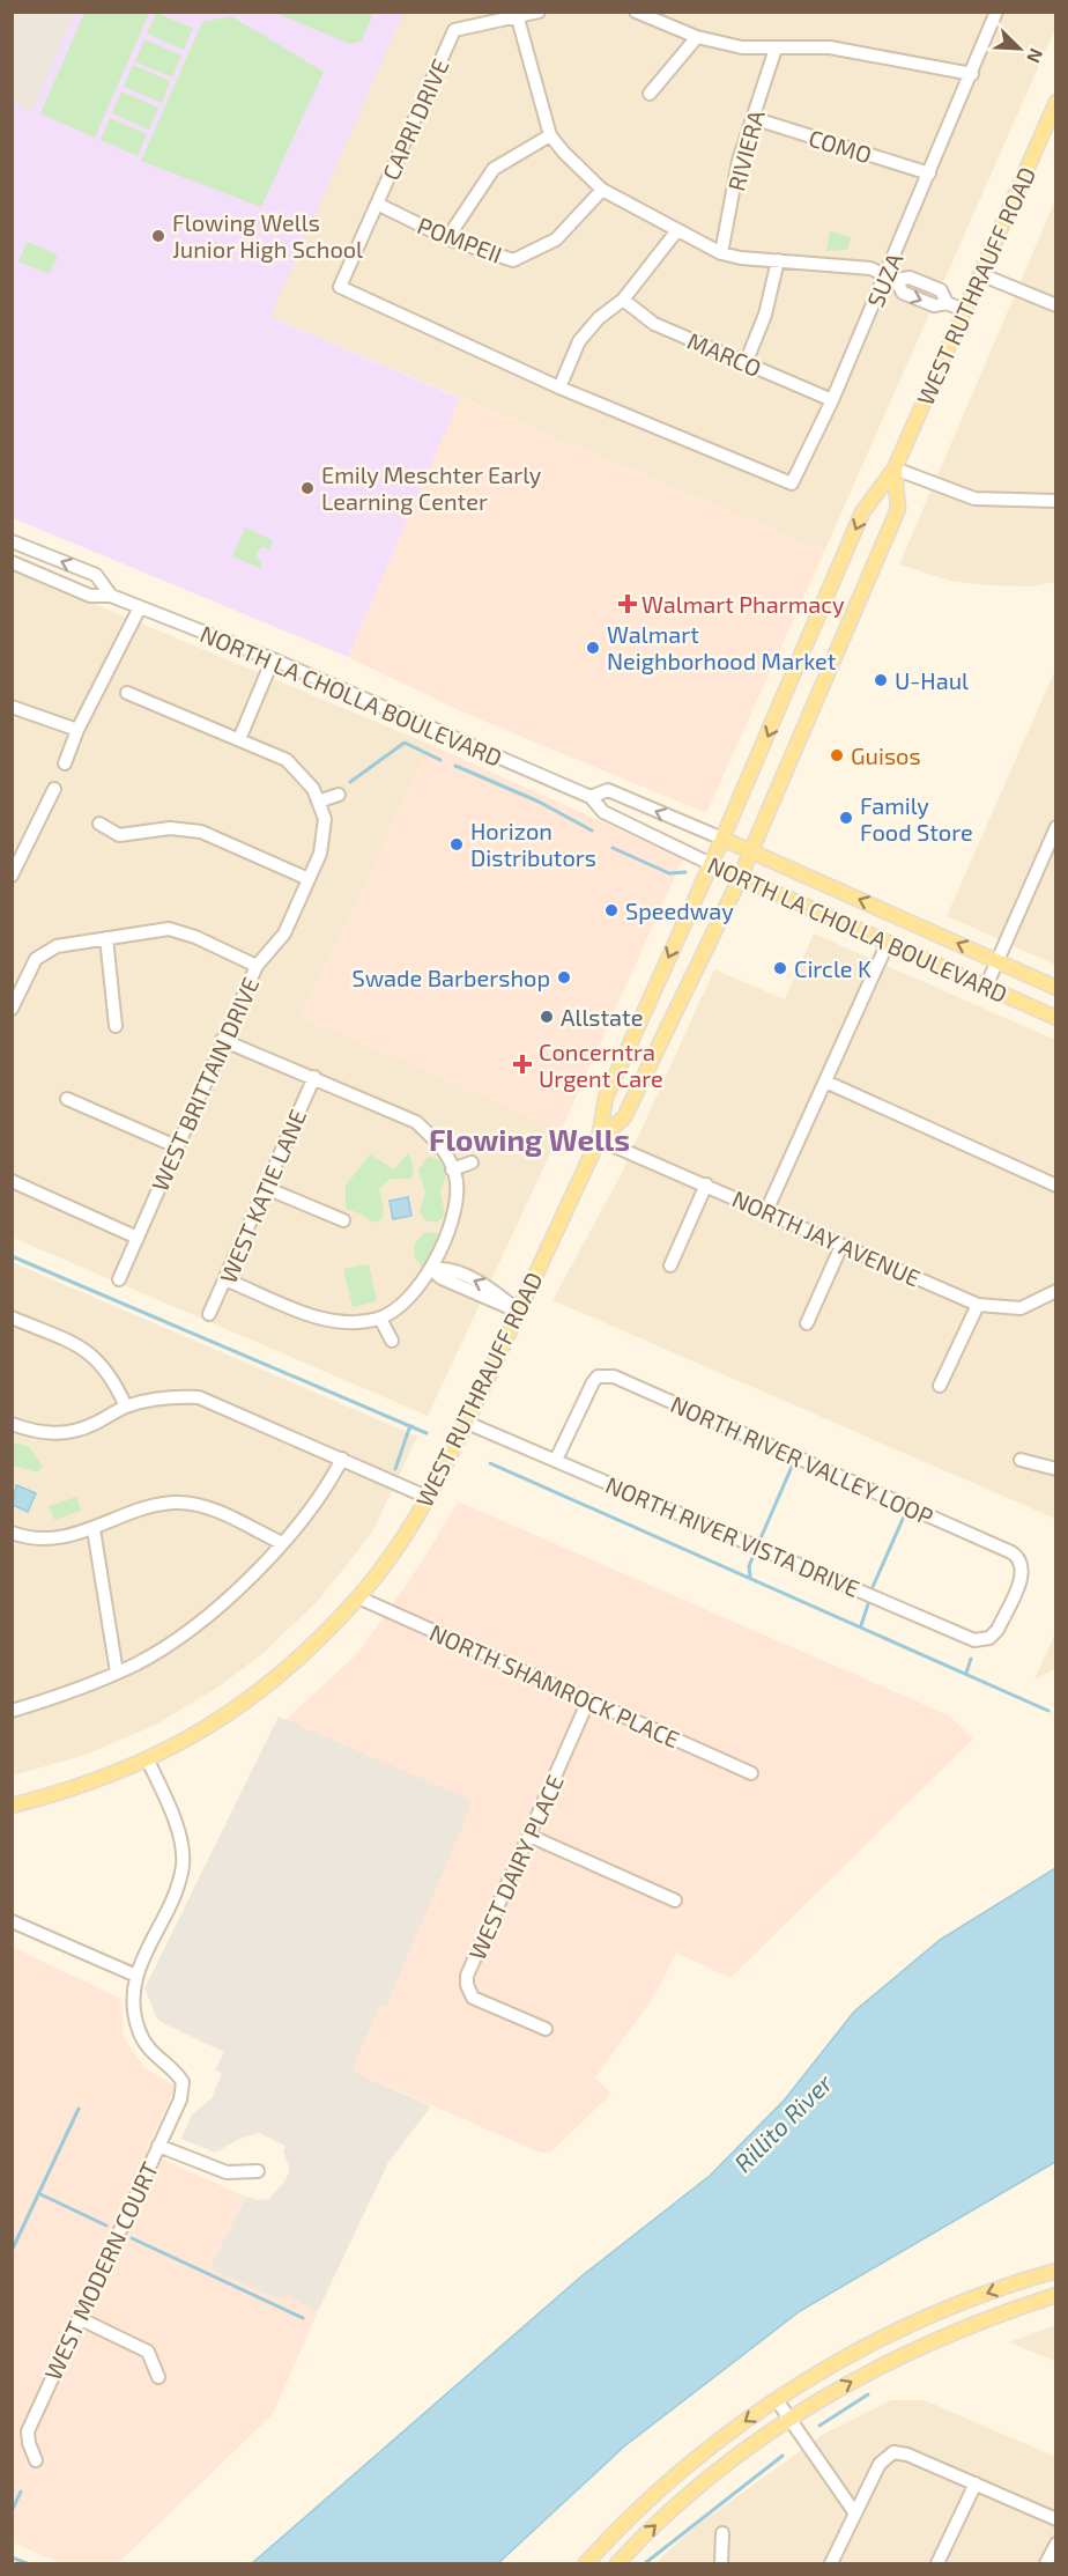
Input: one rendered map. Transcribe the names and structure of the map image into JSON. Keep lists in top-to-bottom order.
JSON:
{
  "streets": {
    "main road": ["WEST RUTHRAUFF ROAD", "NORTH LA CHOLLA BOULEVARD"],
    "street": [
      "CAPRI DRIVE",
      "COMO",
      "RIVIERA",
      "POMPEII",
      "SUZA",
      "MARCO",
      "WEST BRITTAIN DRIVE",
      "WEST KATIE LANE",
      "NORTH JAY AVENUE",
      "NORTH RIVER VALLEY LOOP",
      "NORTH RIVER VISTA DRIVE",
      "NORTH SHAMROCK PLACE",
      "WEST DAIRY PLACE",
      "WEST MODERN COURT"
    ]
  },
  "crossings": [
    ["CAPRI DRIVE", "POMPEII"],
    ["CAPRI DRIVE", "SUZA"],
    ["COMO", "RIVIERA"],
    ["COMO", "SUZA"],
    ["SUZA", "MARCO"],
    ["WEST RUTHRAUFF ROAD", "NORTH LA CHOLLA BOULEVARD"],
    ["WEST RUTHRAUFF ROAD", "NORTH JAY AVENUE"],
    ["WEST RUTHRAUFF ROAD", "NORTH RIVER VISTA DRIVE"],
    ["WEST RUTHRAUFF ROAD", "NORTH SHAMROCK PLACE"],
    ["NORTH RIVER VALLEY LOOP", "NORTH RIVER VISTA DRIVE"],
    ["NORTH SHAMROCK PLACE", "WEST DAIRY PLACE"]
  ],
  "districts": ["Flowing Wells"],
  "water": ["Rillito River"],
  "places": {
    "other": [
      "Flowing Wells Junior High School",
      "Emily Meschter Early Learning Center",
      "Walmart Neighborhood Market",
      "U-Haul",
      "Guisos",
      "Family Food Store",
      "Horizon Distributors",
      "Speedway",
      "Circle K",
      "Swade Barbershop",
      "Allstate"
    ],
    "health": ["Walmart Pharmacy", "Concerntra Urgent Care"]
  },
  "north": "bottom right"
}
